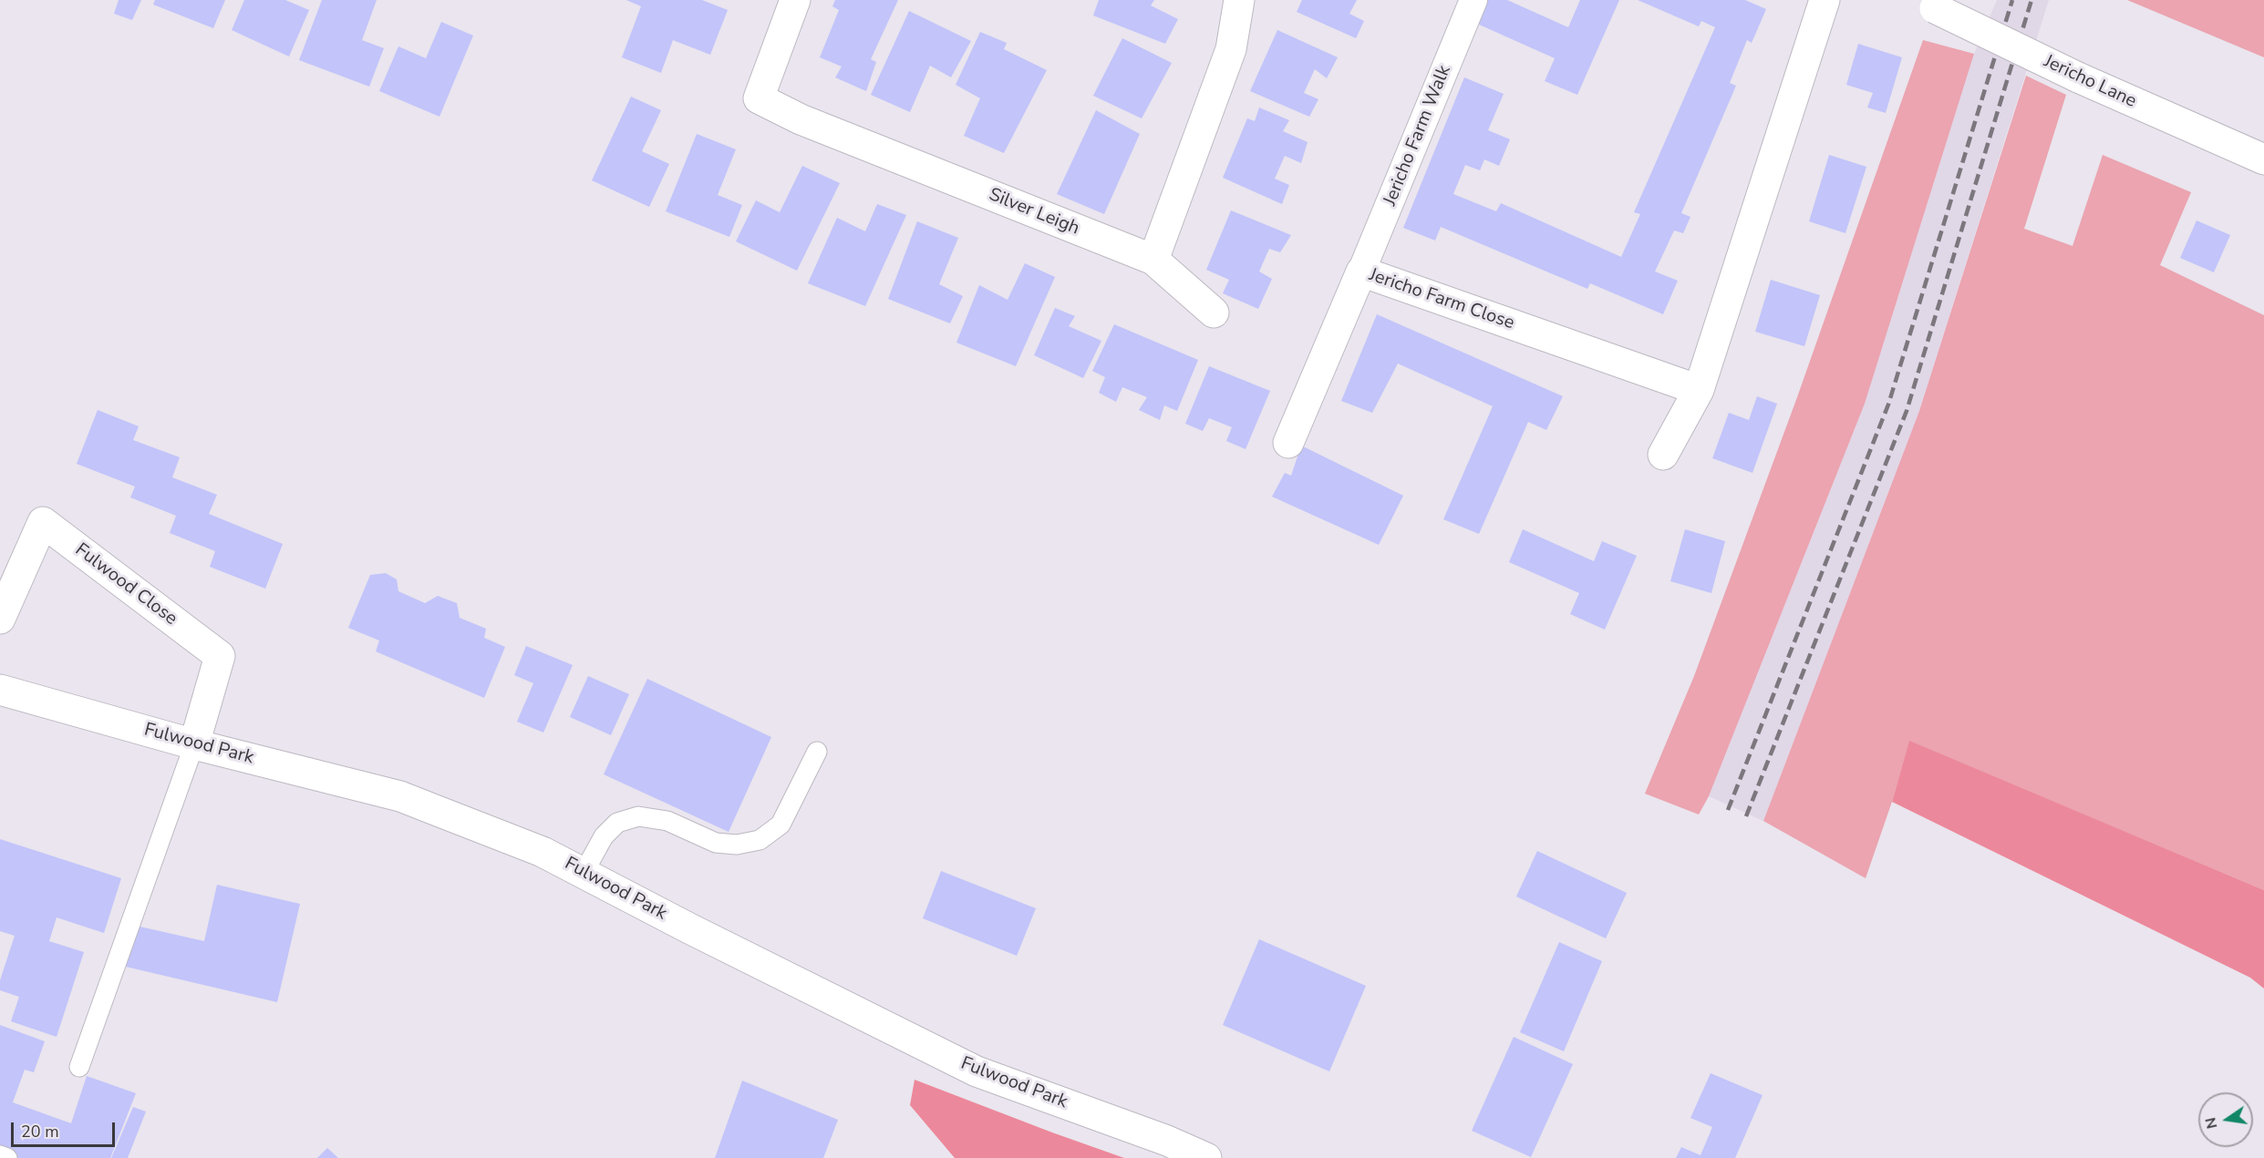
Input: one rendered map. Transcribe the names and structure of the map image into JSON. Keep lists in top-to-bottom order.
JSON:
{
  "streets": {
    "street": [
      "Jericho Lane",
      "Jericho Farm Walk",
      "Silver Leigh",
      "Jericho Farm Close",
      "Fulwood Close",
      "Fulwood Park"
    ]
  },
  "crossings": [
    ["Jericho Farm Walk", "Jericho Farm Close"],
    ["Fulwood Close", "Fulwood Park"]
  ],
  "scale_bar": "20 m",
  "north": "left"
}
